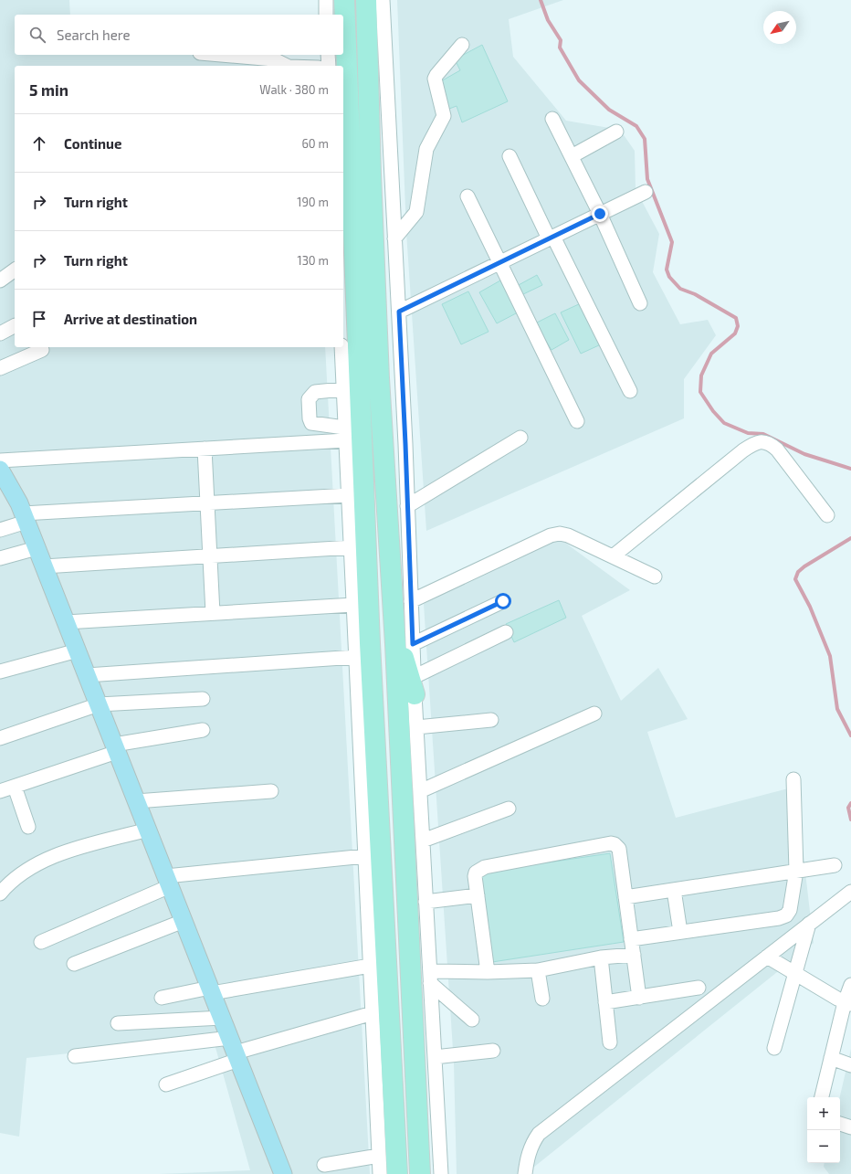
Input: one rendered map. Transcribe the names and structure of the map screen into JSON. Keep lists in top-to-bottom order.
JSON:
{
  "north": "bottom left",
  "page": {
    "search": "Search here",
    "heading": ["5 min", "Walk · 380 m"],
    "list": [
      ["Continue", "60 m"],
      ["Turn right", "190 m"],
      ["Turn right", "130 m"],
      "Arrive at destination"
    ],
    "map_buttons": ["+", "−"]
  }
}
